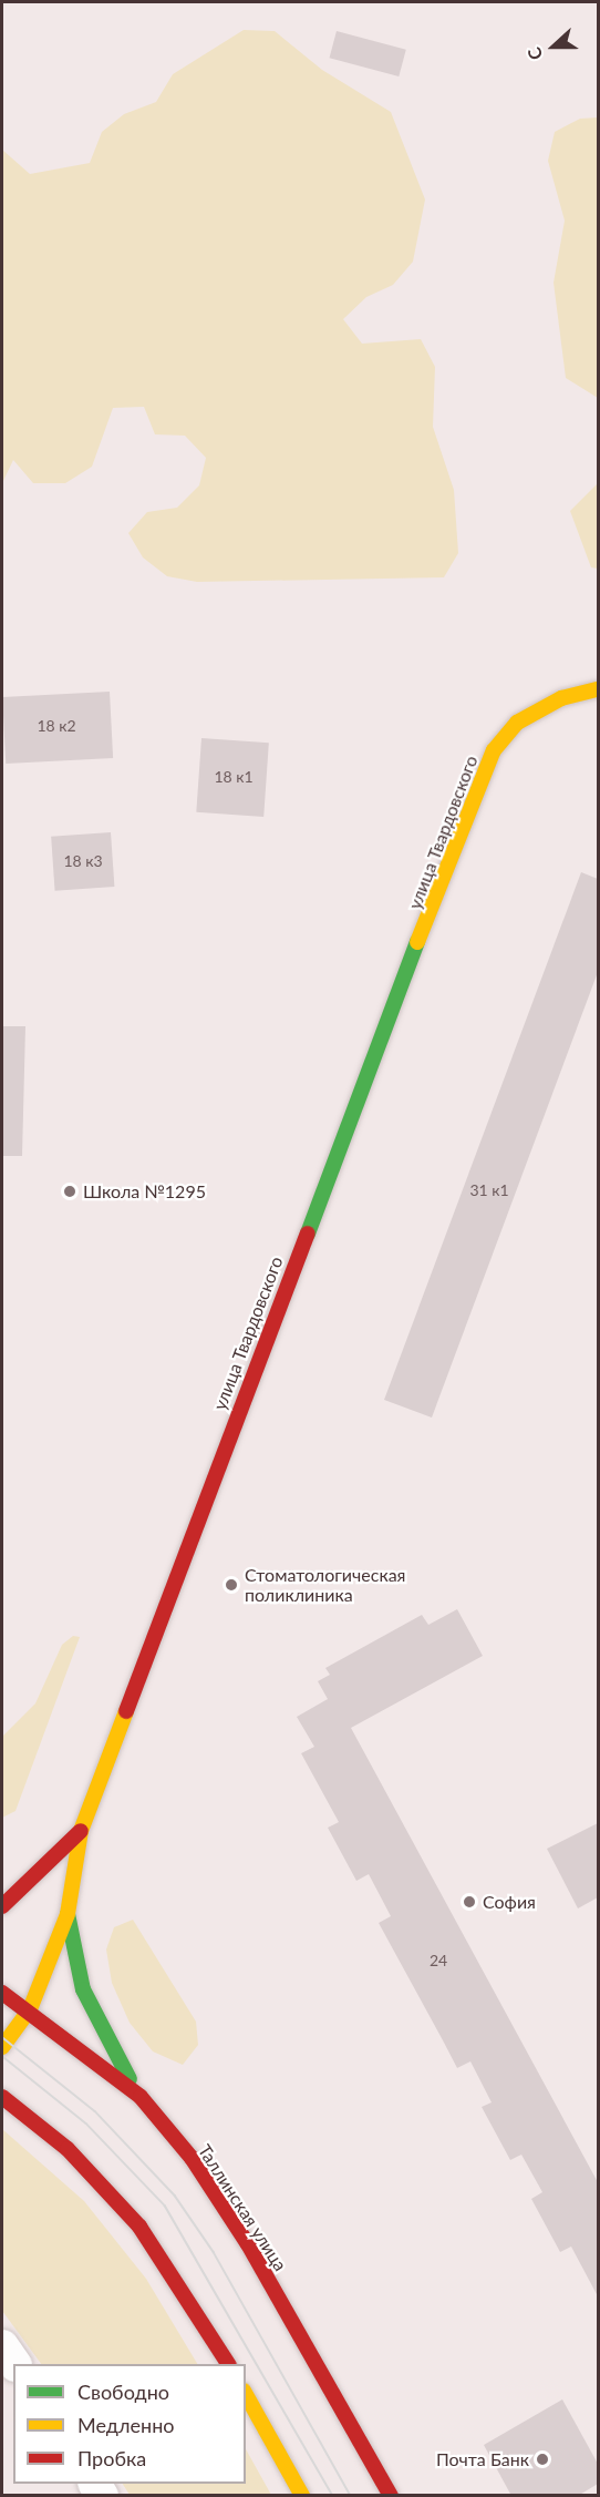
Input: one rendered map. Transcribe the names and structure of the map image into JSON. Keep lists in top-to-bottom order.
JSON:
{
  "streets": {
    "main road": ["улица Твардовского", "Таллинская улица"]
  },
  "crossings": [
    ["улица Твардовского", "Таллинская улица"]
  ],
  "places": [
    "Школа №1295",
    "Стоматологическая поликлиника",
    "София",
    "Почта Банк"
  ],
  "house_numbers": [
    "18 к2",
    "18 к1",
    "18 к3",
    "31 к1",
    "24"
  ],
  "legend": ["Свободно", "Медленно", "Пробка"],
  "north": "left"
}
